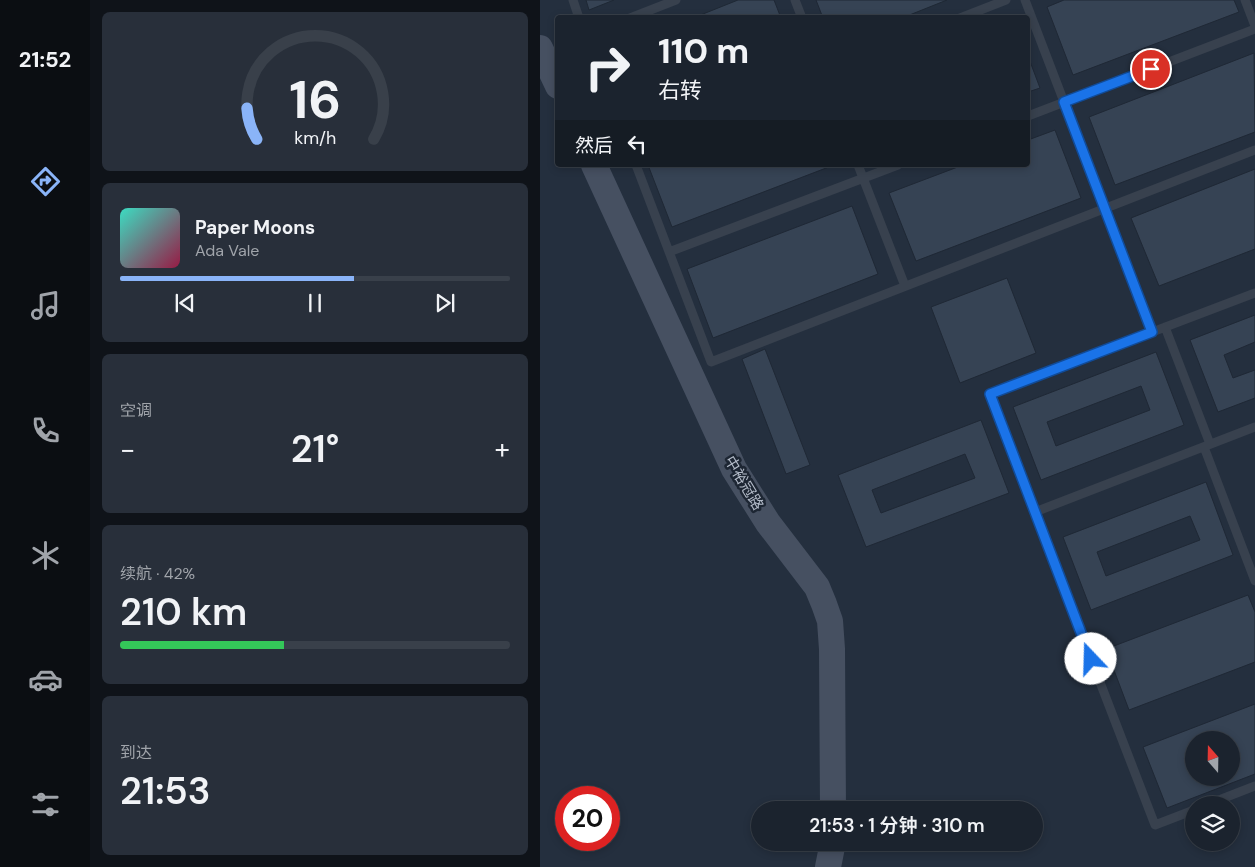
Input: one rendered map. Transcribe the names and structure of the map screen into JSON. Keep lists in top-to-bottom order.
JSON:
{
  "streets": {
    "street": ["中裕冠路"]
  },
  "north": "top",
  "page": {
    "tabs": "21:52",
    "turn": ["110 m", "右转"],
    "then": "然后",
    "song": ["Paper Moons", "Ada Vale"],
    "tile": [
      "空调",
      ["续航 · 42%", "210 km"],
      ["到达", "21:53"]
    ],
    "heat": ["−", "21°", "+"],
    "limit": "20",
    "trip": "21:53 · 1 分钟 · 310 m",
    "gauge": ["16", "km/h"]
  }
}
